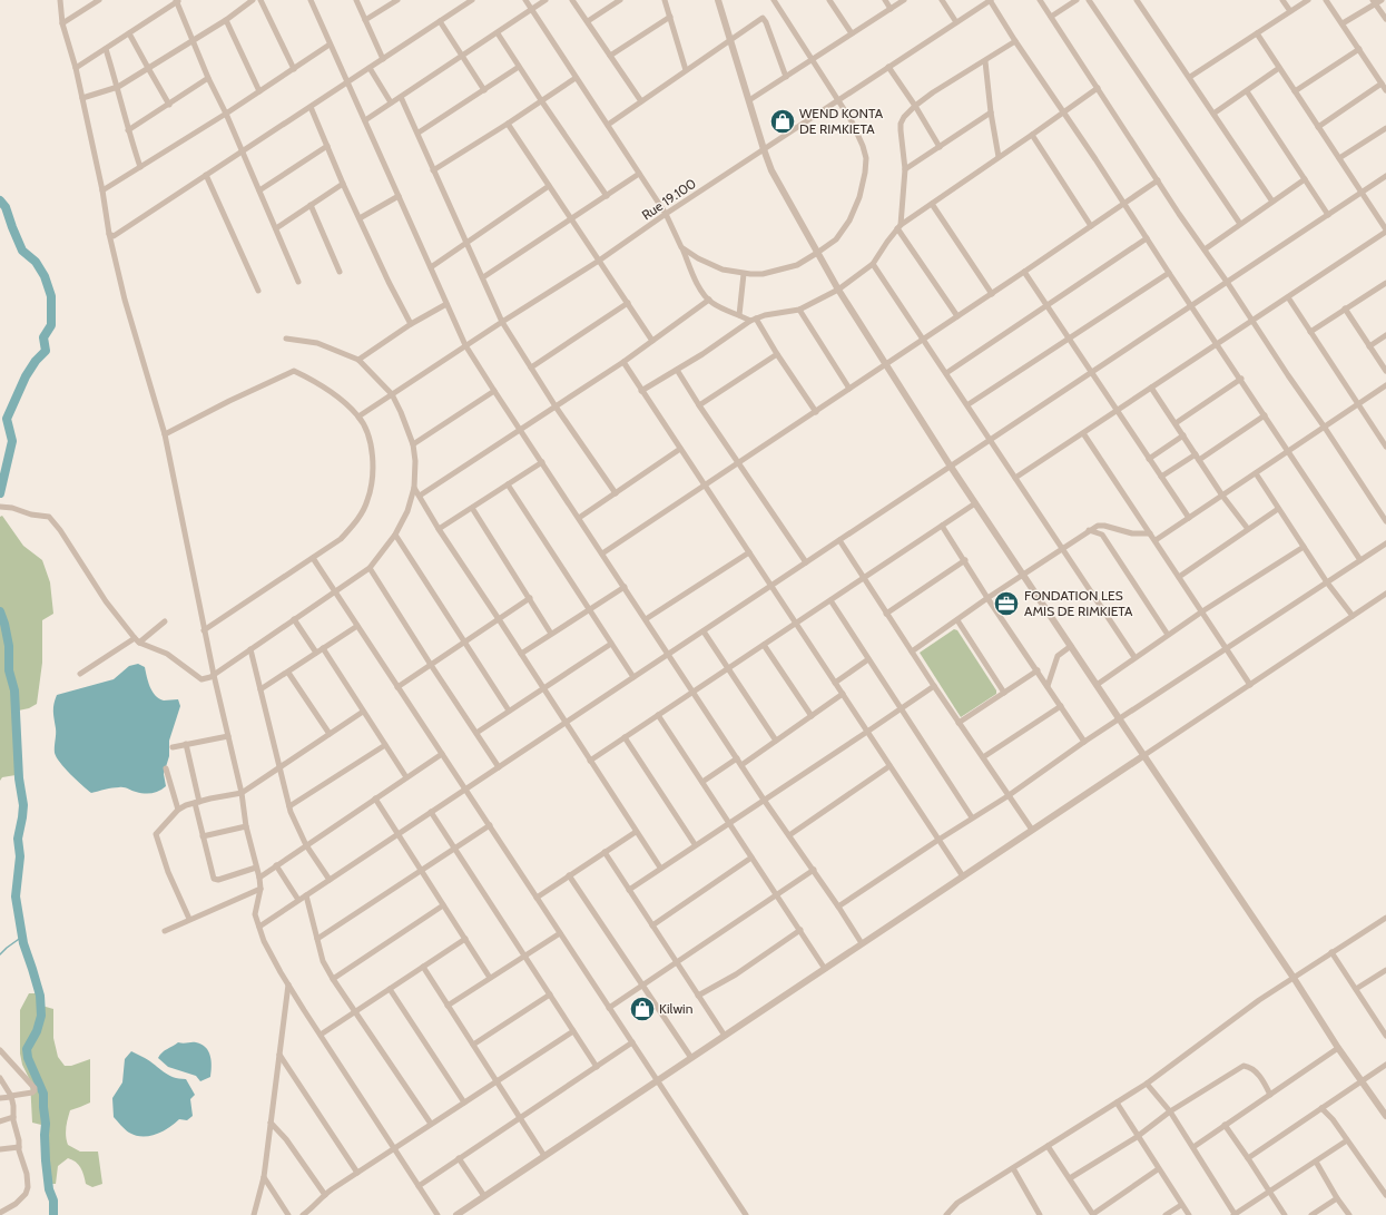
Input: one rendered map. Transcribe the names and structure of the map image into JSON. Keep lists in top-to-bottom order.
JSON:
{
  "streets": {
    "street": ["Rue 19.100"]
  },
  "places": {
    "shop": ["WEND KONTA DE RIMKIETA", "Kilwin"],
    "office": ["FONDATION LES AMIS DE RIMKIETA"]
  }
}
